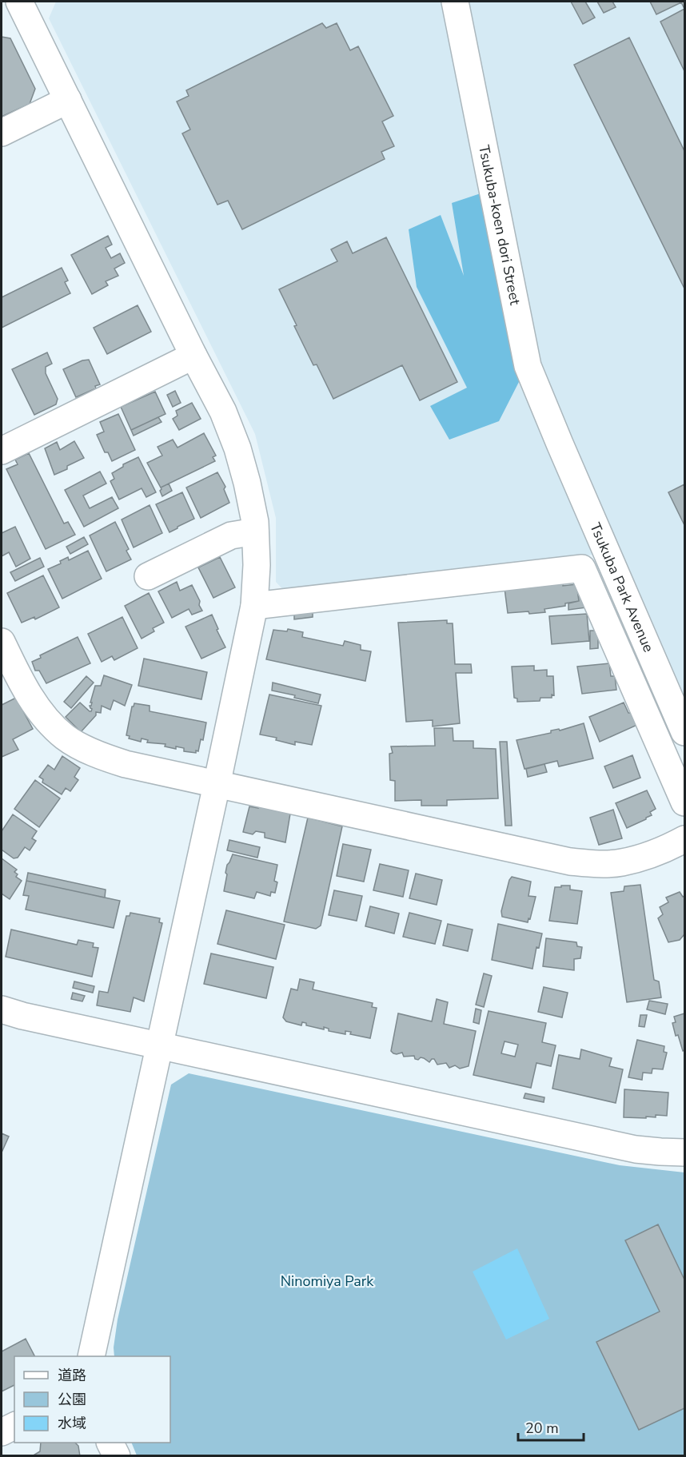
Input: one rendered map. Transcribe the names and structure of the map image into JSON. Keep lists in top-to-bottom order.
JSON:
{
  "streets": {
    "street": ["Tsukuba-koen dori Street", "Tsukuba Park Avenue"]
  },
  "crossings": [
    ["Tsukuba-koen dori Street", "Tsukuba Park Avenue"]
  ],
  "parks": ["Ninomiya Park"],
  "legend": ["道路", "公園", "水域"],
  "scale_bar": "20 m"
}
